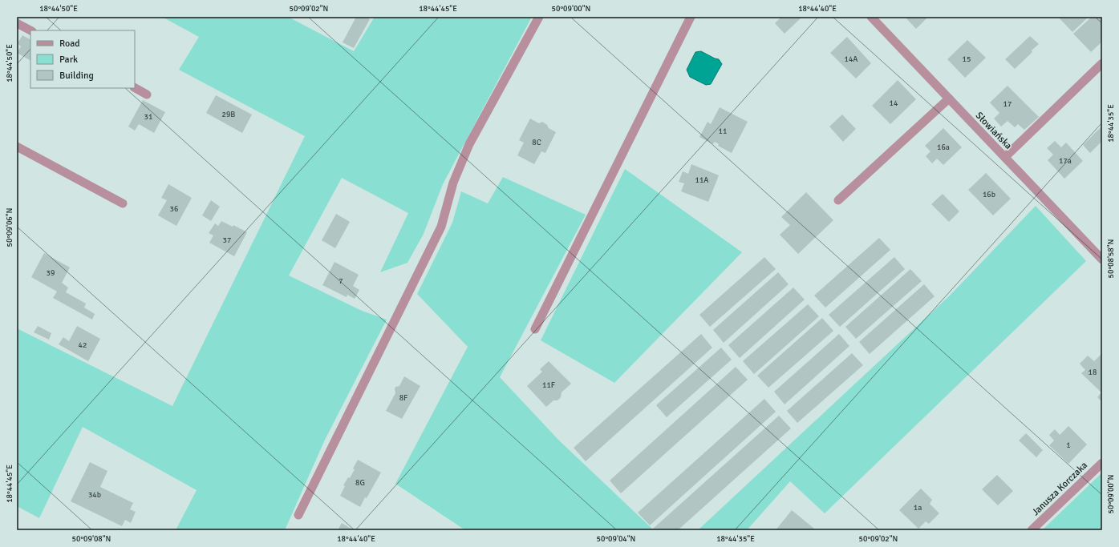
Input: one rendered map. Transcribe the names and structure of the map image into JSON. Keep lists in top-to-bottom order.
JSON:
{
  "streets": {
    "street": ["Słowiańska", "Janusza Korczaka"]
  },
  "house_numbers": [
    "14A",
    "15",
    "14",
    "17",
    "29B",
    "31",
    "11",
    "8C",
    "16a",
    "17a",
    "11A",
    "16b",
    "36",
    "37",
    "39",
    "7",
    "42",
    "18",
    "11F",
    "8F",
    "1",
    "8G",
    "34b",
    "1a"
  ],
  "legend": ["Road", "Park", "Building"],
  "coordinates": [
    "18°44'50\"E",
    "50°09'02\"N",
    "18°44'45\"E",
    "50°09'00\"N",
    "18°44'40\"E",
    "18°44'35\"E",
    "50°09'06\"N",
    "50°08'58\"N",
    "50°09'08\"N",
    "50°09'04\"N"
  ]
}
